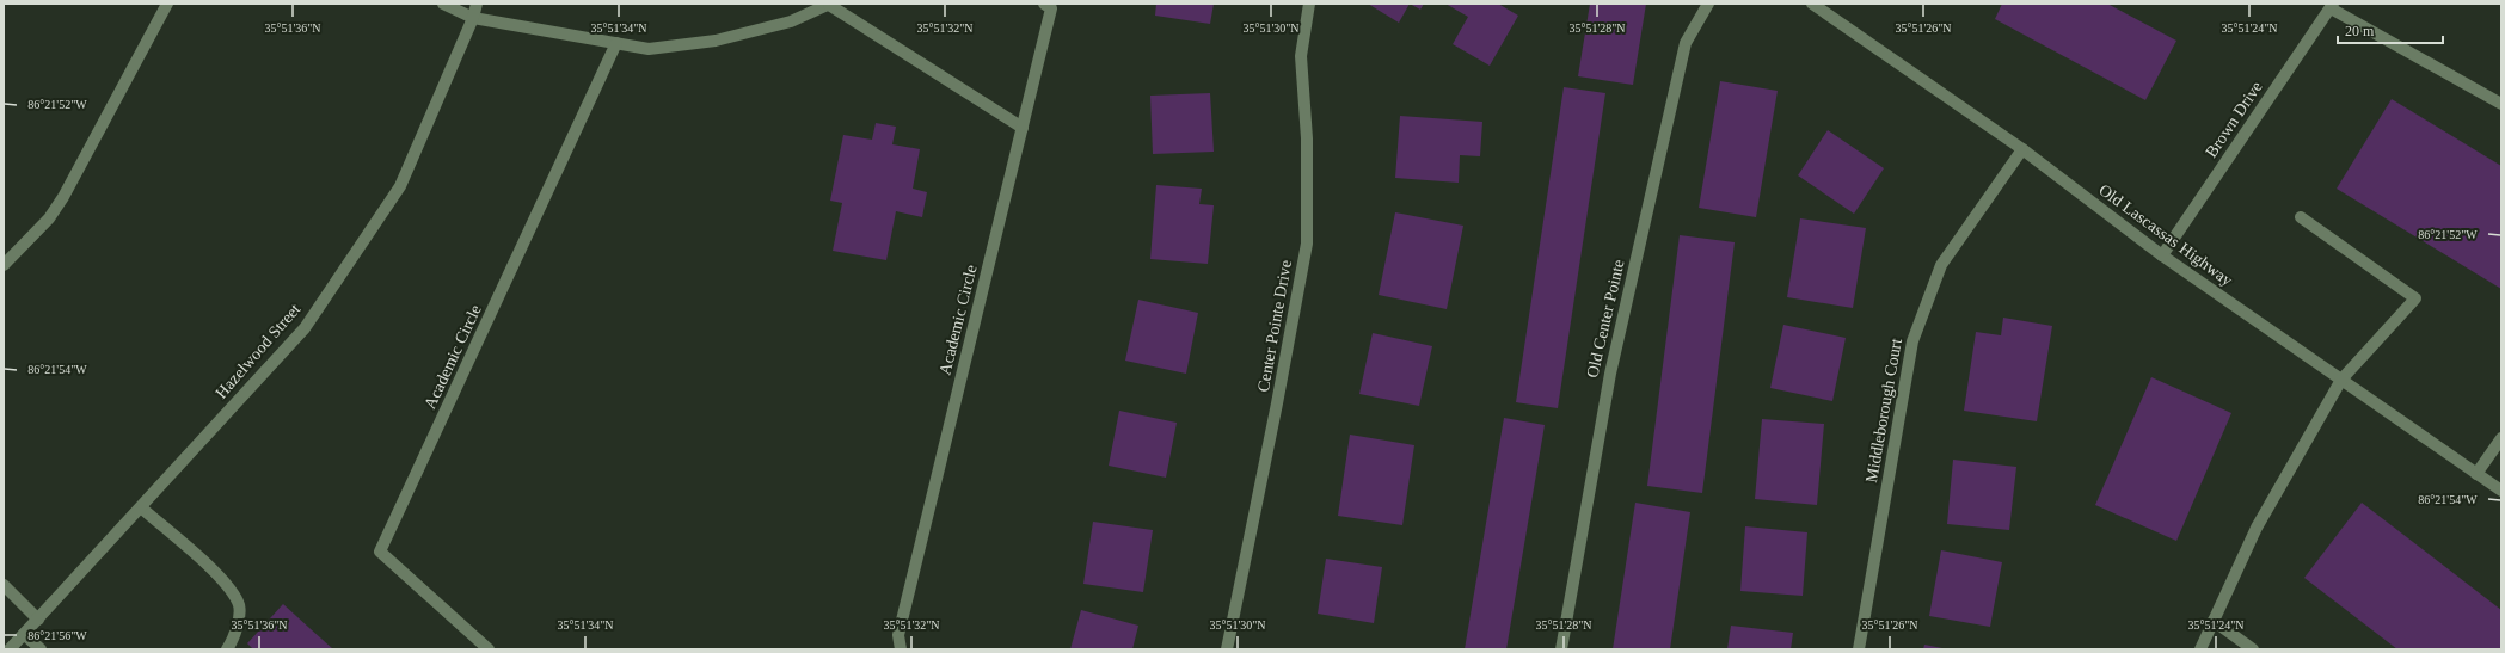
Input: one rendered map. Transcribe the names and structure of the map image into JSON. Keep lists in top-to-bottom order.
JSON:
{
  "streets": {
    "street": [
      "Brown Drive",
      "Old Lascassas Highway",
      "Old Center Pointe",
      "Academic Circle",
      "Center Pointe Drive",
      "Hazelwood Street",
      "Middleborough Court"
    ]
  },
  "crossings": [
    ["Brown Drive", "Old Lascassas Highway"],
    ["Old Lascassas Highway", "Middleborough Court"]
  ],
  "scale_bar": "20 m",
  "coordinates": [
    "35°51'36\"N",
    "35°51'34\"N",
    "35°51'32\"N",
    "35°51'30\"N",
    "35°51'28\"N",
    "35°51'26\"N",
    "35°51'24\"N",
    "86°21'52\"W",
    "86°21'54\"W",
    "86°21'56\"W"
  ]
}
